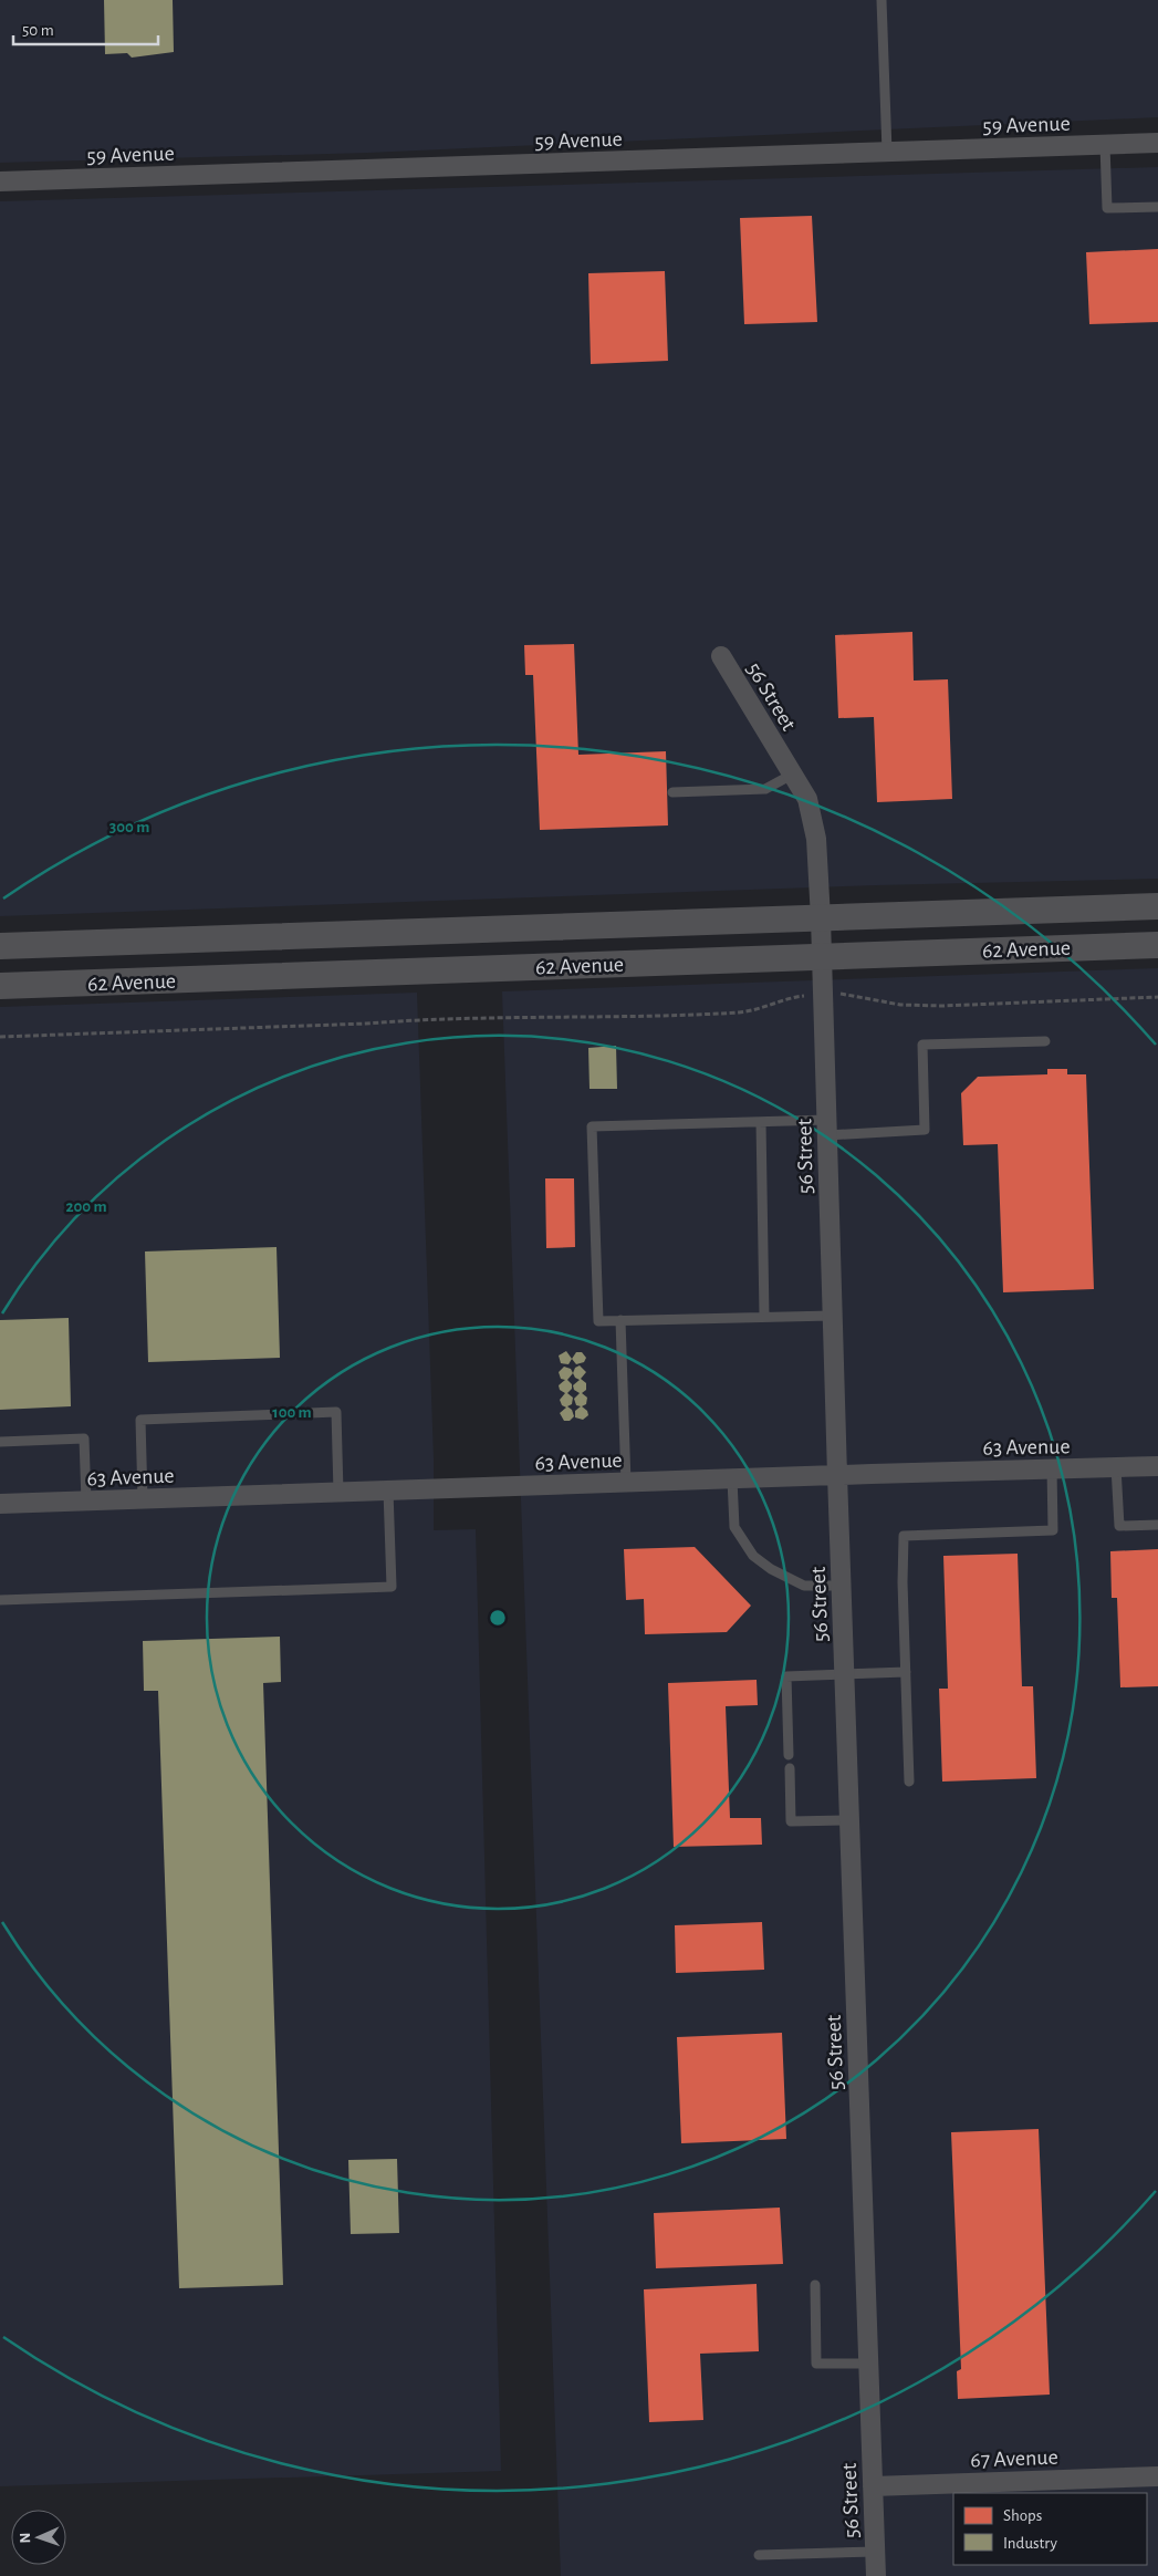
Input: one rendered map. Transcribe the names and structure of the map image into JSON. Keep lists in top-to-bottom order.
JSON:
{
  "streets": {
    "main road": ["62 Avenue"],
    "street": [
      "59 Avenue",
      "56 Street",
      "63 Avenue",
      "67 Avenue"
    ]
  },
  "crossings": [
    ["56 Street", "62 Avenue"],
    ["56 Street", "63 Avenue"],
    ["56 Street", "67 Avenue"]
  ],
  "legend": ["Shops", "Industry"],
  "scale_bar": "50 m",
  "north": "left",
  "rings": ["300 m", "200 m", "100 m"]
}
